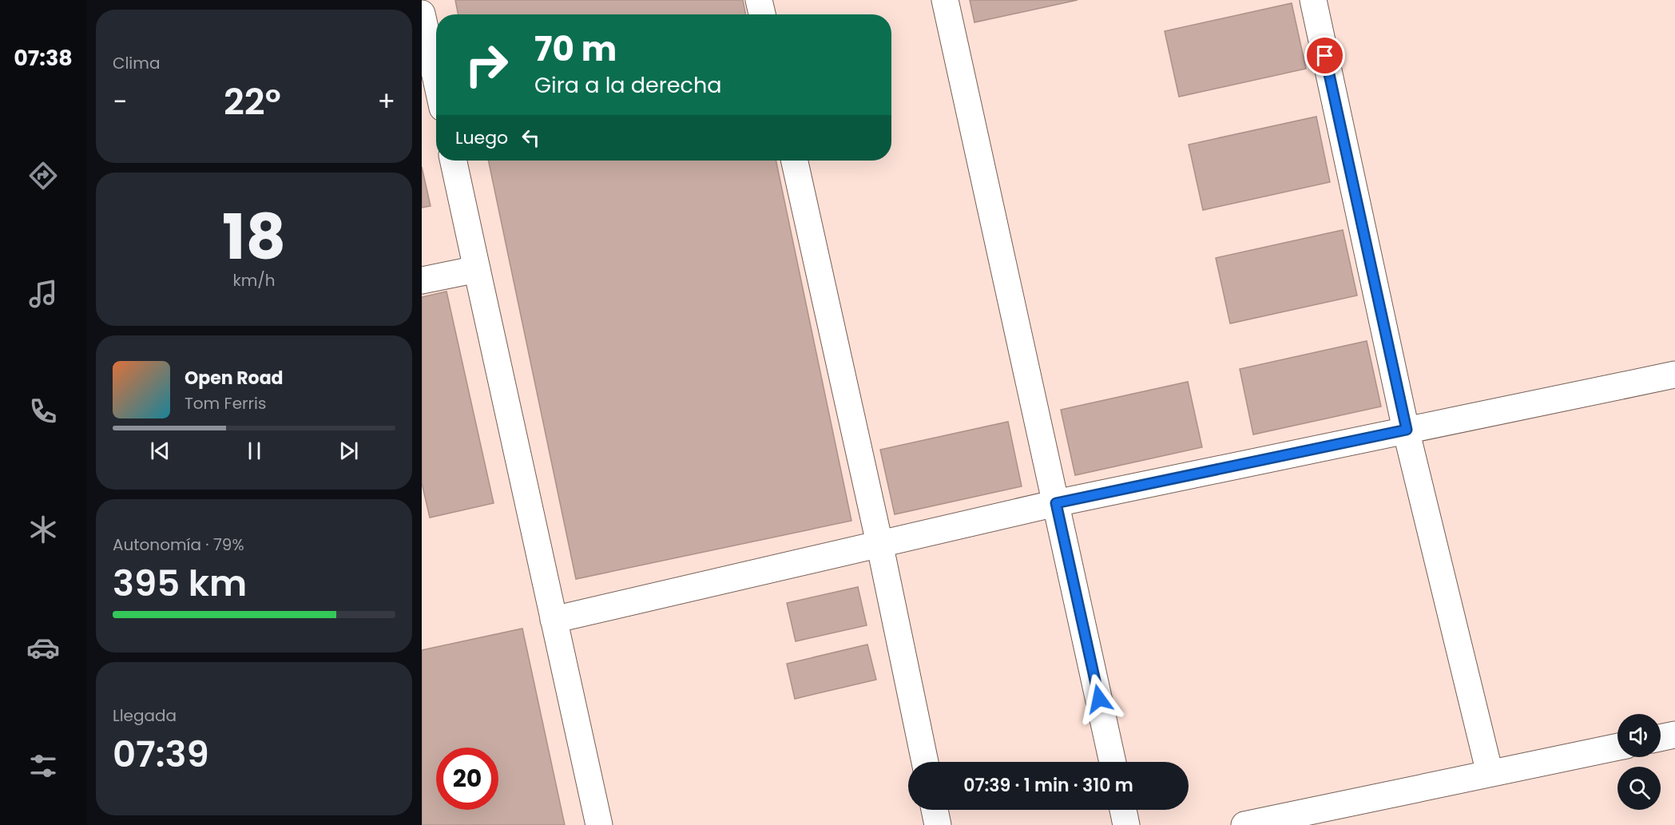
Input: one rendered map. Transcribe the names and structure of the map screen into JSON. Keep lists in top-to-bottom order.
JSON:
{
  "page": {
    "tabs": "07:38",
    "tile": [
      "Clima",
      ["18", "km/h"],
      ["Autonomía · 79%", "395 km"],
      ["Llegada", "07:39"]
    ],
    "turn": ["70 m", "Gira a la derecha"],
    "heat": ["−", "22°", "+"],
    "then": "Luego",
    "song": ["Open Road", "Tom Ferris"],
    "limit": "20",
    "trip": "07:39 · 1 min · 310 m"
  }
}
